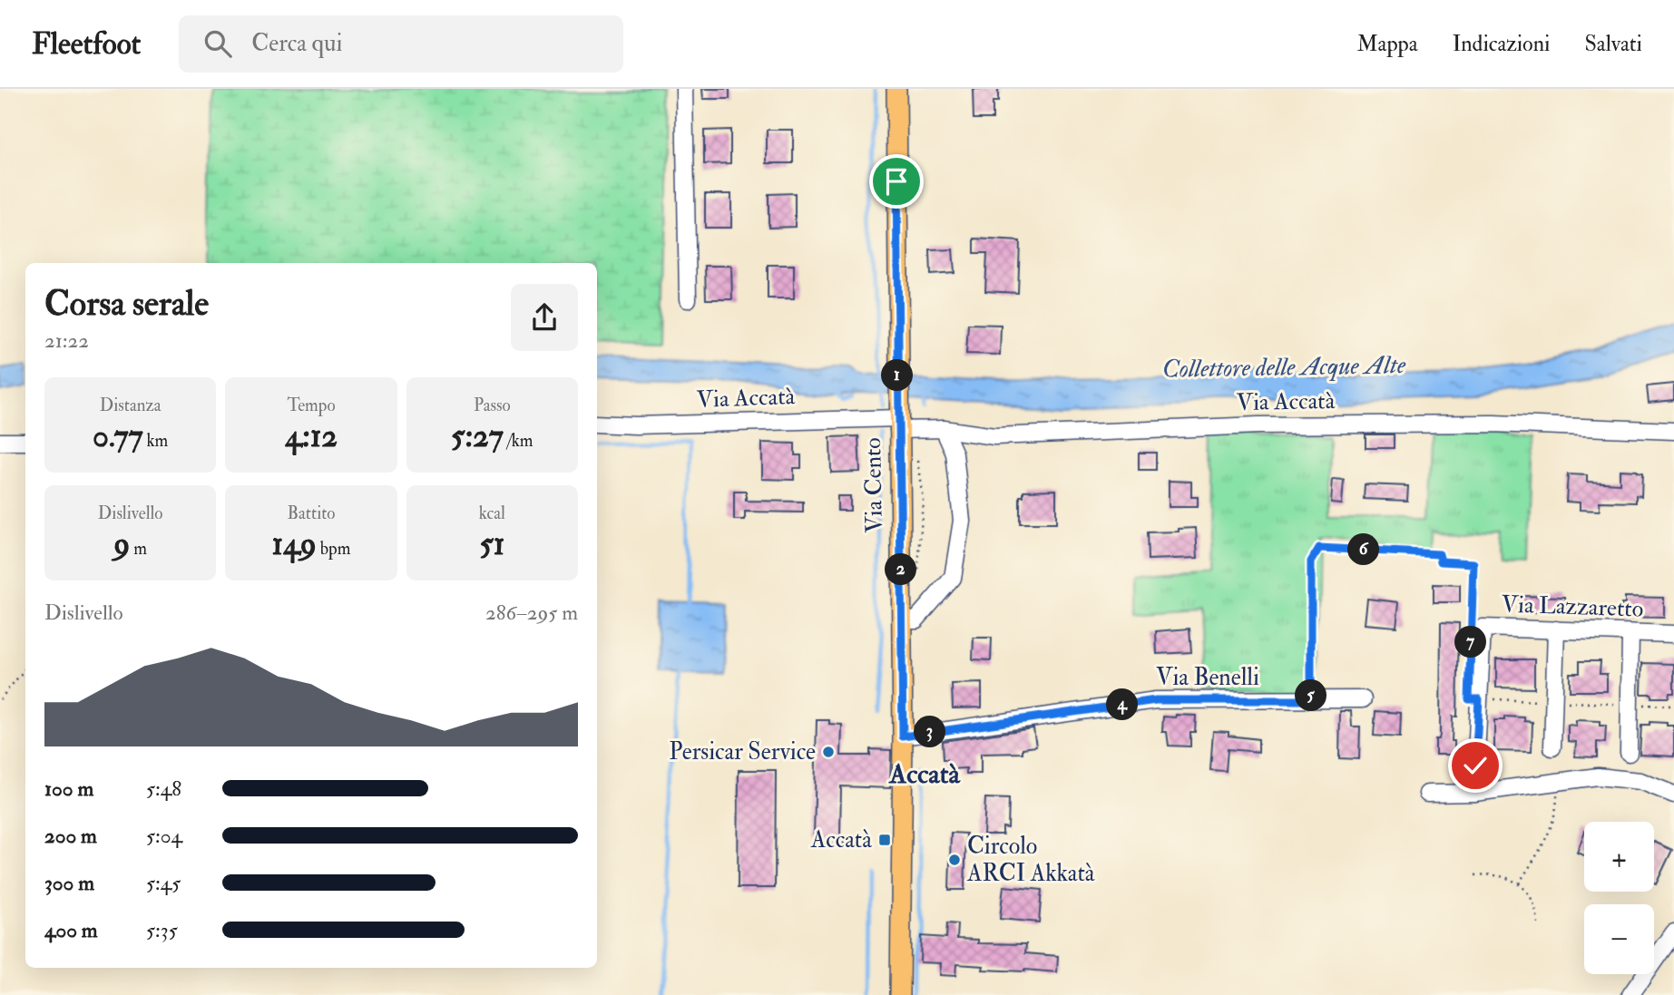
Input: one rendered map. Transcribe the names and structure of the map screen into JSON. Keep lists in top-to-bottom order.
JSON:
{
  "streets": {
    "main road": ["Via Cento"],
    "street": ["Via Accatà", "Via Lazzaretto", "Via Benelli"]
  },
  "crossings": [
    ["Via Accatà", "Via Cento"],
    ["Via Cento", "Via Benelli"]
  ],
  "districts": ["Accatà"],
  "water": ["Collettore delle Acque Alte"],
  "places": {
    "other": ["Persicar Service", "Circolo ARCI Akkatà"],
    "transit": ["Accatà"]
  },
  "page": {
    "header": "Fleetfoot",
    "search": "Cerca qui",
    "nav": ["Mappa", "Indicazioni", "Salvati"],
    "heading": ["Corsa serale", "21:22"],
    "pins": [
      "1",
      "6",
      "2",
      "7",
      "5",
      "4",
      "3"
    ],
    "stats": [
      ["Distanza", "0.77 km"],
      ["Tempo", "4:12"],
      ["Passo", "5:27 /km"],
      ["Dislivello", "9 m"],
      ["Battito", "149 bpm"],
      ["kcal", "51"]
    ],
    "chart": ["Dislivello", "286–295 m"],
    "list": [
      {
        "name": "100 m",
        "note": "5:48"
      },
      {
        "name": "200 m",
        "note": "5:04"
      },
      {
        "name": "300 m",
        "note": "5:45"
      },
      {
        "name": "400 m",
        "note": "5:35"
      }
    ],
    "map_buttons": ["+", "−"]
  }
}
